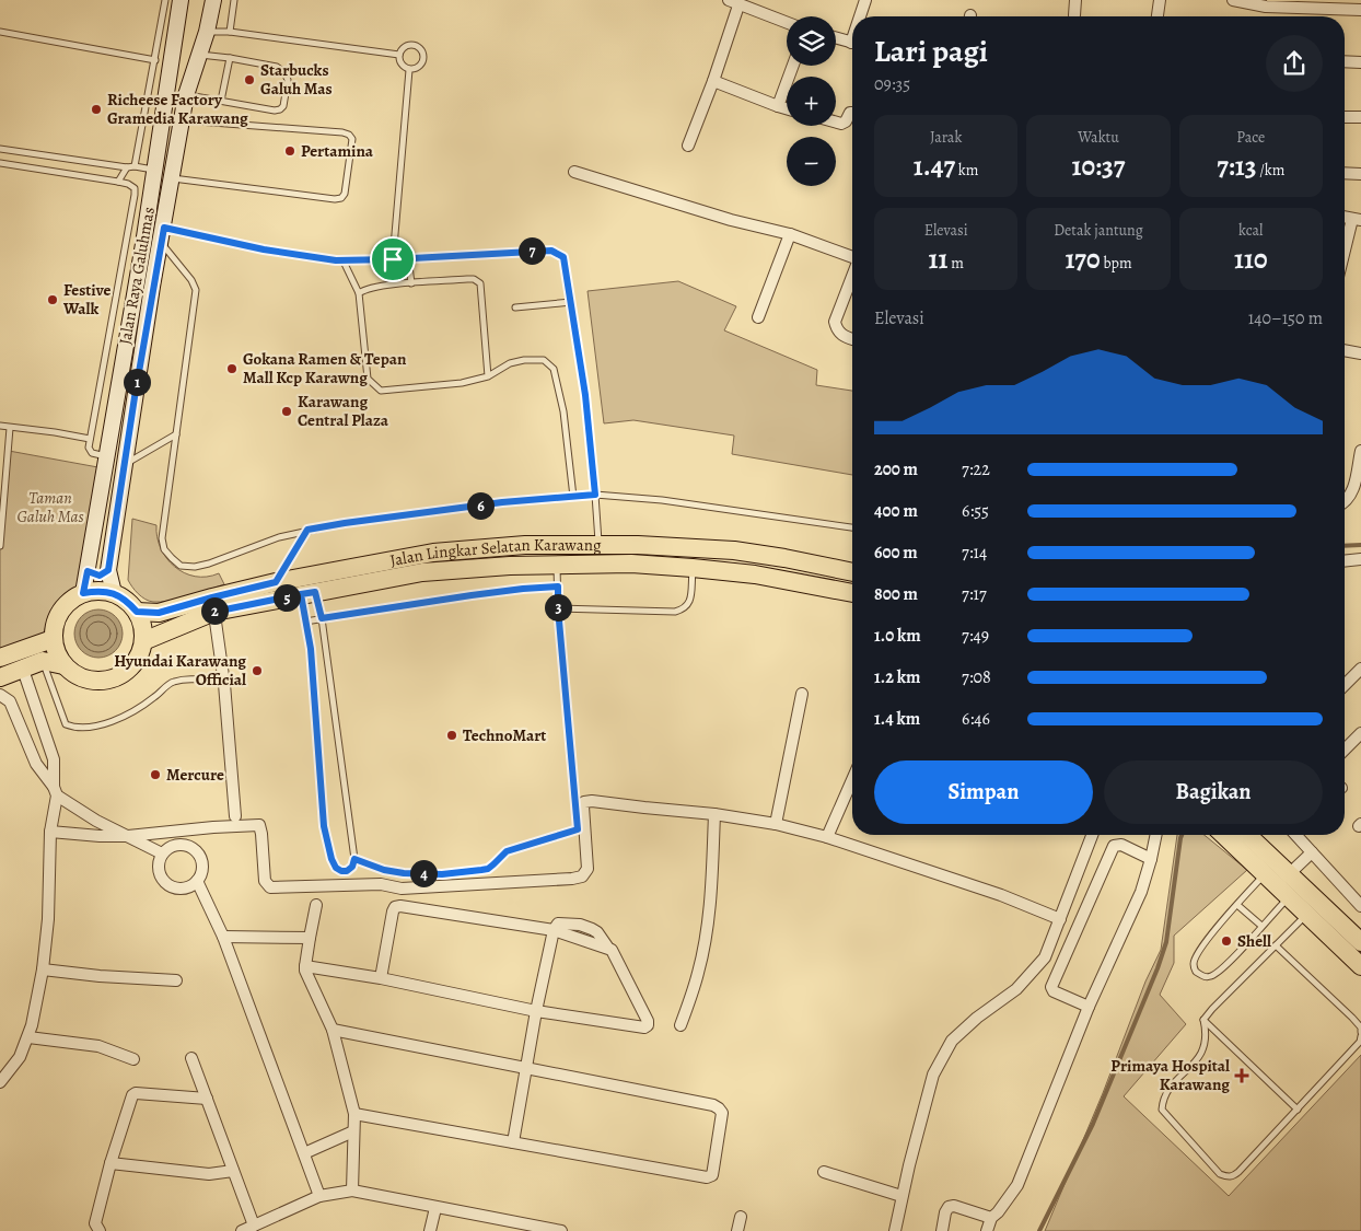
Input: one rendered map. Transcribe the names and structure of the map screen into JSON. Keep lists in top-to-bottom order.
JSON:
{
  "streets": {
    "main road": ["Jalan Raya Galuhmas", "Jalan Lingkar Selatan Karawang"]
  },
  "crossings": [
    ["Jalan Raya Galuhmas", "Jalan Lingkar Selatan Karawang"]
  ],
  "parks": ["Taman Galuh Mas"],
  "places": {
    "other": [
      "Starbucks Galuh Mas",
      "Richeese Factory Gramedia Karawang",
      "Pertamina",
      "Festive Walk",
      "Gokana Ramen & Tepan Mall Kcp Karawng",
      "Karawang Central Plaza",
      "Hyundai Karawang Official",
      "TechnoMart",
      "Mercure",
      "Shell"
    ],
    "health": ["Primaya Hospital Karawang"]
  },
  "page": {
    "map_buttons": ["+", "−"],
    "heading": ["Lari pagi", "09:35"],
    "stats": [
      ["Jarak", "1.47 km"],
      ["Waktu", "10:37"],
      ["Pace", "7:13 /km"],
      ["Elevasi", "11 m"],
      ["Detak jantung", "170 bpm"],
      ["kcal", "110"]
    ],
    "pins": [
      "7",
      "1",
      "6",
      "5",
      "3",
      "2",
      "4"
    ],
    "chart": ["Elevasi", "140–150 m"],
    "list": [
      {
        "name": "200 m",
        "note": "7:22"
      },
      {
        "name": "400 m",
        "note": "6:55"
      },
      {
        "name": "600 m",
        "note": "7:14"
      },
      {
        "name": "800 m",
        "note": "7:17"
      },
      {
        "name": "1.0 km",
        "note": "7:49"
      },
      {
        "name": "1.2 km",
        "note": "7:08"
      },
      {
        "name": "1.4 km",
        "note": "6:46"
      }
    ],
    "buttons": ["Simpan", "Bagikan"]
  }
}
